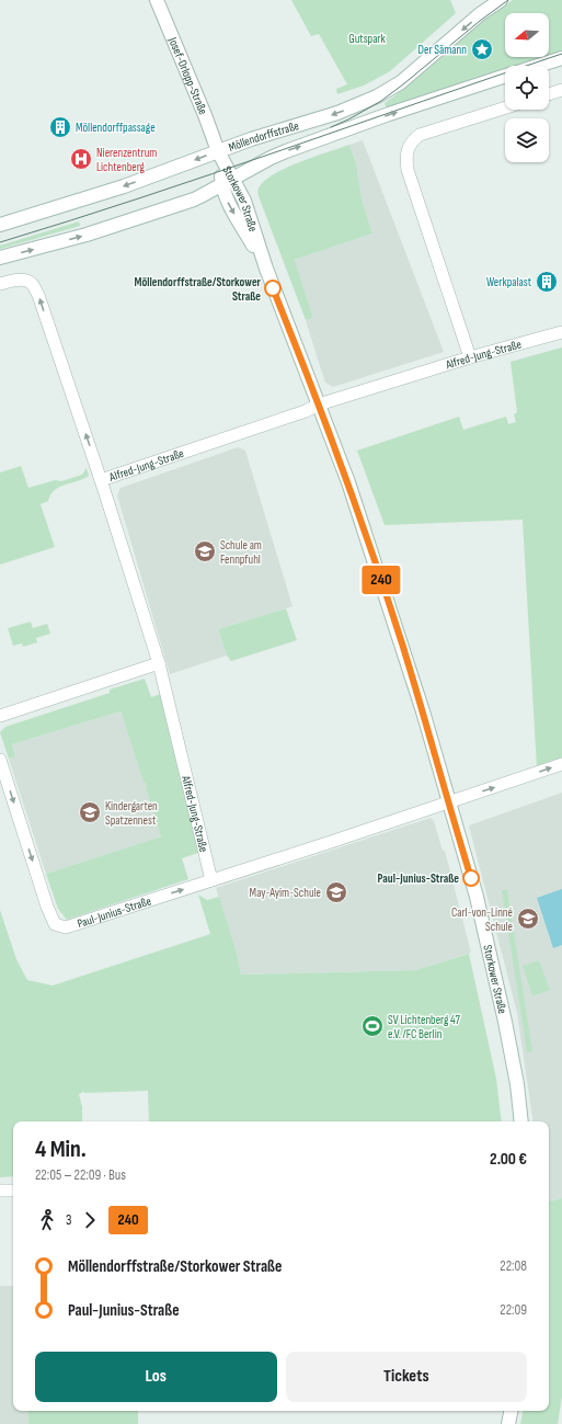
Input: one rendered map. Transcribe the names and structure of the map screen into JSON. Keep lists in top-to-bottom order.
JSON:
{
  "streets": {
    "main road": ["Josef-Orlopp-Straße", "Möllendorffstraße", "Storkower Straße"],
    "street": ["Alfred-Jung-Straße", "Paul-Junius-Straße"]
  },
  "crossings": [
    ["Josef-Orlopp-Straße", "Möllendorffstraße"],
    ["Josef-Orlopp-Straße", "Storkower Straße"],
    ["Möllendorffstraße", "Storkower Straße"],
    ["Storkower Straße", "Alfred-Jung-Straße"],
    ["Storkower Straße", "Paul-Junius-Straße"],
    ["Alfred-Jung-Straße", "Paul-Junius-Straße"]
  ],
  "parks": ["Gutspark"],
  "places": {
    "place": ["Der Sämann"],
    "building": ["Möllendorffpassage", "Werkpalast"],
    "hospital": ["Nierenzentrum Lichtenberg"],
    "other": ["Möllendorffstraße/Storkower Straße", "Paul-Junius-Straße"],
    "school or university": [
      "Schule am Fennpfuhl",
      "Kindergarten Spatzennest",
      "May-Ayim-Schule",
      "Carl-von-Linné Schule"
    ],
    "sports": ["SV Lichtenberg 47 e.V. /FC Berlin"]
  },
  "lines": ["bus line 240"],
  "north": "left",
  "page": {
    "on_map": "240",
    "heading": ["4 Min.", "22:05 – 22:09 · Bus", "2.00 €"],
    "legs": ["3", "240"],
    "list": [
      {
        "name": "Möllendorffstraße/Storkower Straße",
        "value": "22:08"
      },
      {
        "name": "Paul-Junius-Straße",
        "value": "22:09"
      }
    ],
    "buttons": ["Los", "Tickets"]
  }
}
